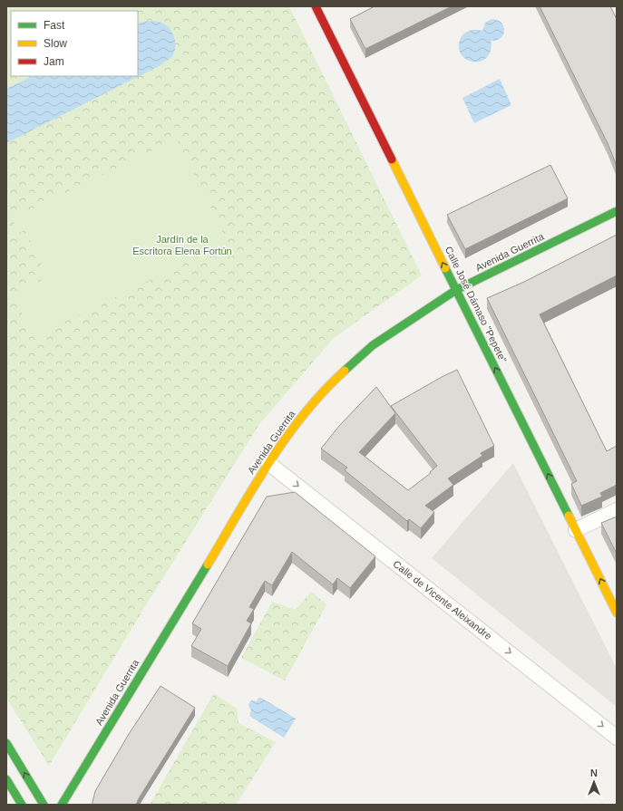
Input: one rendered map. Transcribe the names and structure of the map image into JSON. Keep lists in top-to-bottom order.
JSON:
{
  "streets": {
    "street": ["Avenida Guerrita", "Calle José Dámaso \"Pepete\"", "Calle de Vicente Aleixandre"]
  },
  "crossings": [
    ["Avenida Guerrita", "Calle José Dámaso \"Pepete\""],
    ["Avenida Guerrita", "Calle de Vicente Aleixandre"]
  ],
  "one_way": ["Calle José Dámaso \"Pepete\"", "Calle de Vicente Aleixandre"],
  "parks": ["Jardín de la Escritora Elena Fortún"],
  "legend": ["Fast", "Slow", "Jam"],
  "north": "top"
}
